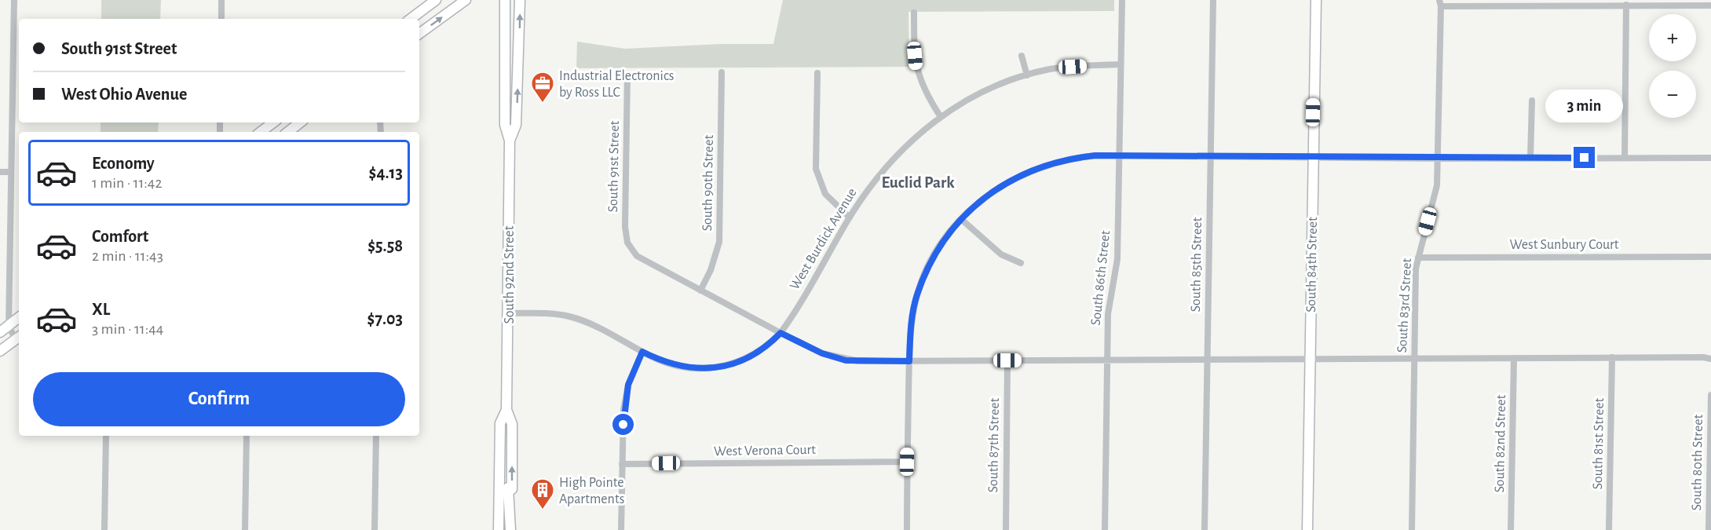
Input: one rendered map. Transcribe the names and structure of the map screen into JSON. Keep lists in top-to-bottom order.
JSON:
{
  "streets": {
    "main road": ["South 84th Street", "South 92nd Street"],
    "street": [
      "South 91st Street",
      "South 90th Street",
      "West Burdick Avenue",
      "West Sunbury Court",
      "South 85th Street",
      "South 86th Street",
      "South 83rd Street",
      "South 82nd Street",
      "South 81st Street",
      "South 87th Street",
      "West Verona Court",
      "South 80th Street"
    ]
  },
  "crossings": [
    ["South 91st Street", "South 90th Street"],
    ["West Burdick Avenue", "South 92nd Street"],
    ["West Burdick Avenue", "South 86th Street"],
    ["West Sunbury Court", "South 83rd Street"]
  ],
  "districts": ["Euclid Park"],
  "places": {
    "office": ["Industrial Electronics by Ross LLC"],
    "building": ["High Pointe Apartments"]
  },
  "page": {
    "map_buttons": ["+", "−"],
    "banner": ["South 91st Street", "West Ohio Avenue"],
    "bubble": "3 min",
    "list": [
      {
        "name": "Economy",
        "note": "1 min · 11:42",
        "value": "$4.13"
      },
      {
        "name": "Comfort",
        "note": "2 min · 11:43",
        "value": "$5.58"
      },
      {
        "name": "XL",
        "note": "3 min · 11:44",
        "value": "$7.03"
      }
    ],
    "buttons": "Confirm"
  }
}
